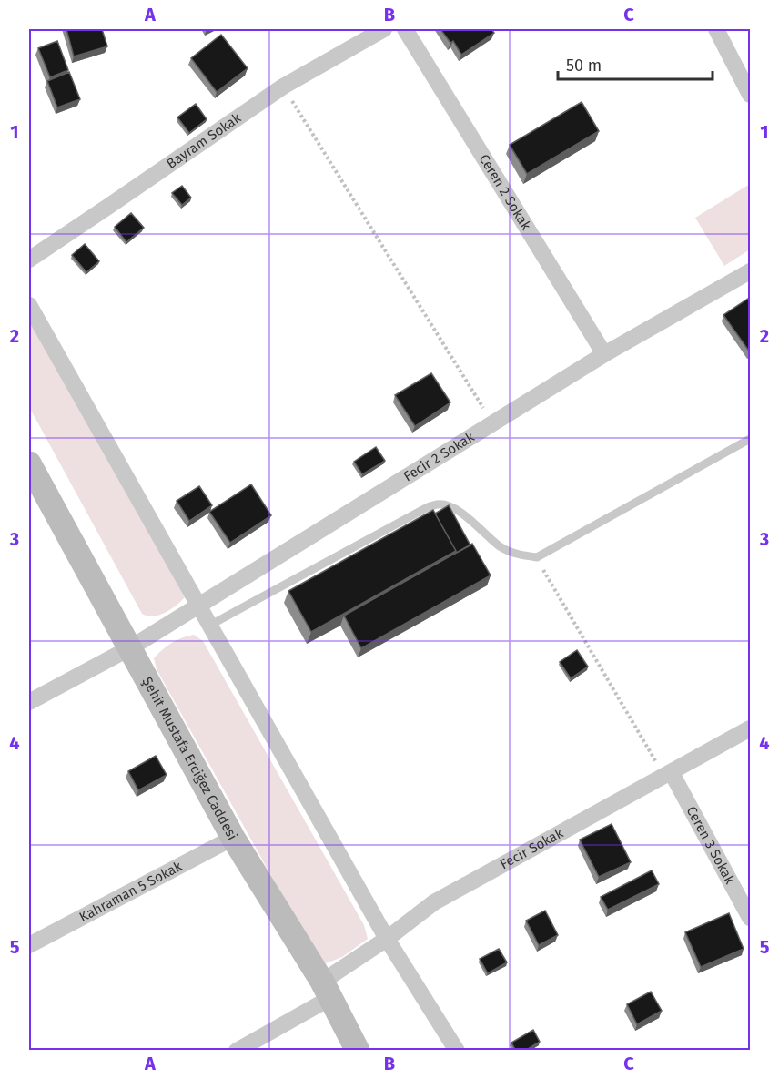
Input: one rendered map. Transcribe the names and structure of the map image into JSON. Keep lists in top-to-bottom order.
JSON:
{
  "streets": {
    "street": [
      "Bayram Sokak",
      "Ceren 2 Sokak",
      "Fecir 2 Sokak",
      "Şehit Mustafa Erciğez Caddesi",
      "Ceren 3 Sokak",
      "Fecir Sokak",
      "Kahraman 5 Sokak"
    ]
  },
  "crossings": [
    ["Ceren 2 Sokak", "Fecir 2 Sokak"],
    ["Fecir 2 Sokak", "Şehit Mustafa Erciğez Caddesi"],
    ["Şehit Mustafa Erciğez Caddesi", "Fecir Sokak"],
    ["Şehit Mustafa Erciğez Caddesi", "Kahraman 5 Sokak"],
    ["Ceren 3 Sokak", "Fecir Sokak"]
  ],
  "scale_bar": "50 m",
  "grid": {
    "columns": ["A", "B", "C"],
    "rows": [
      "1",
      "2",
      "3",
      "4",
      "5"
    ]
  }
}
